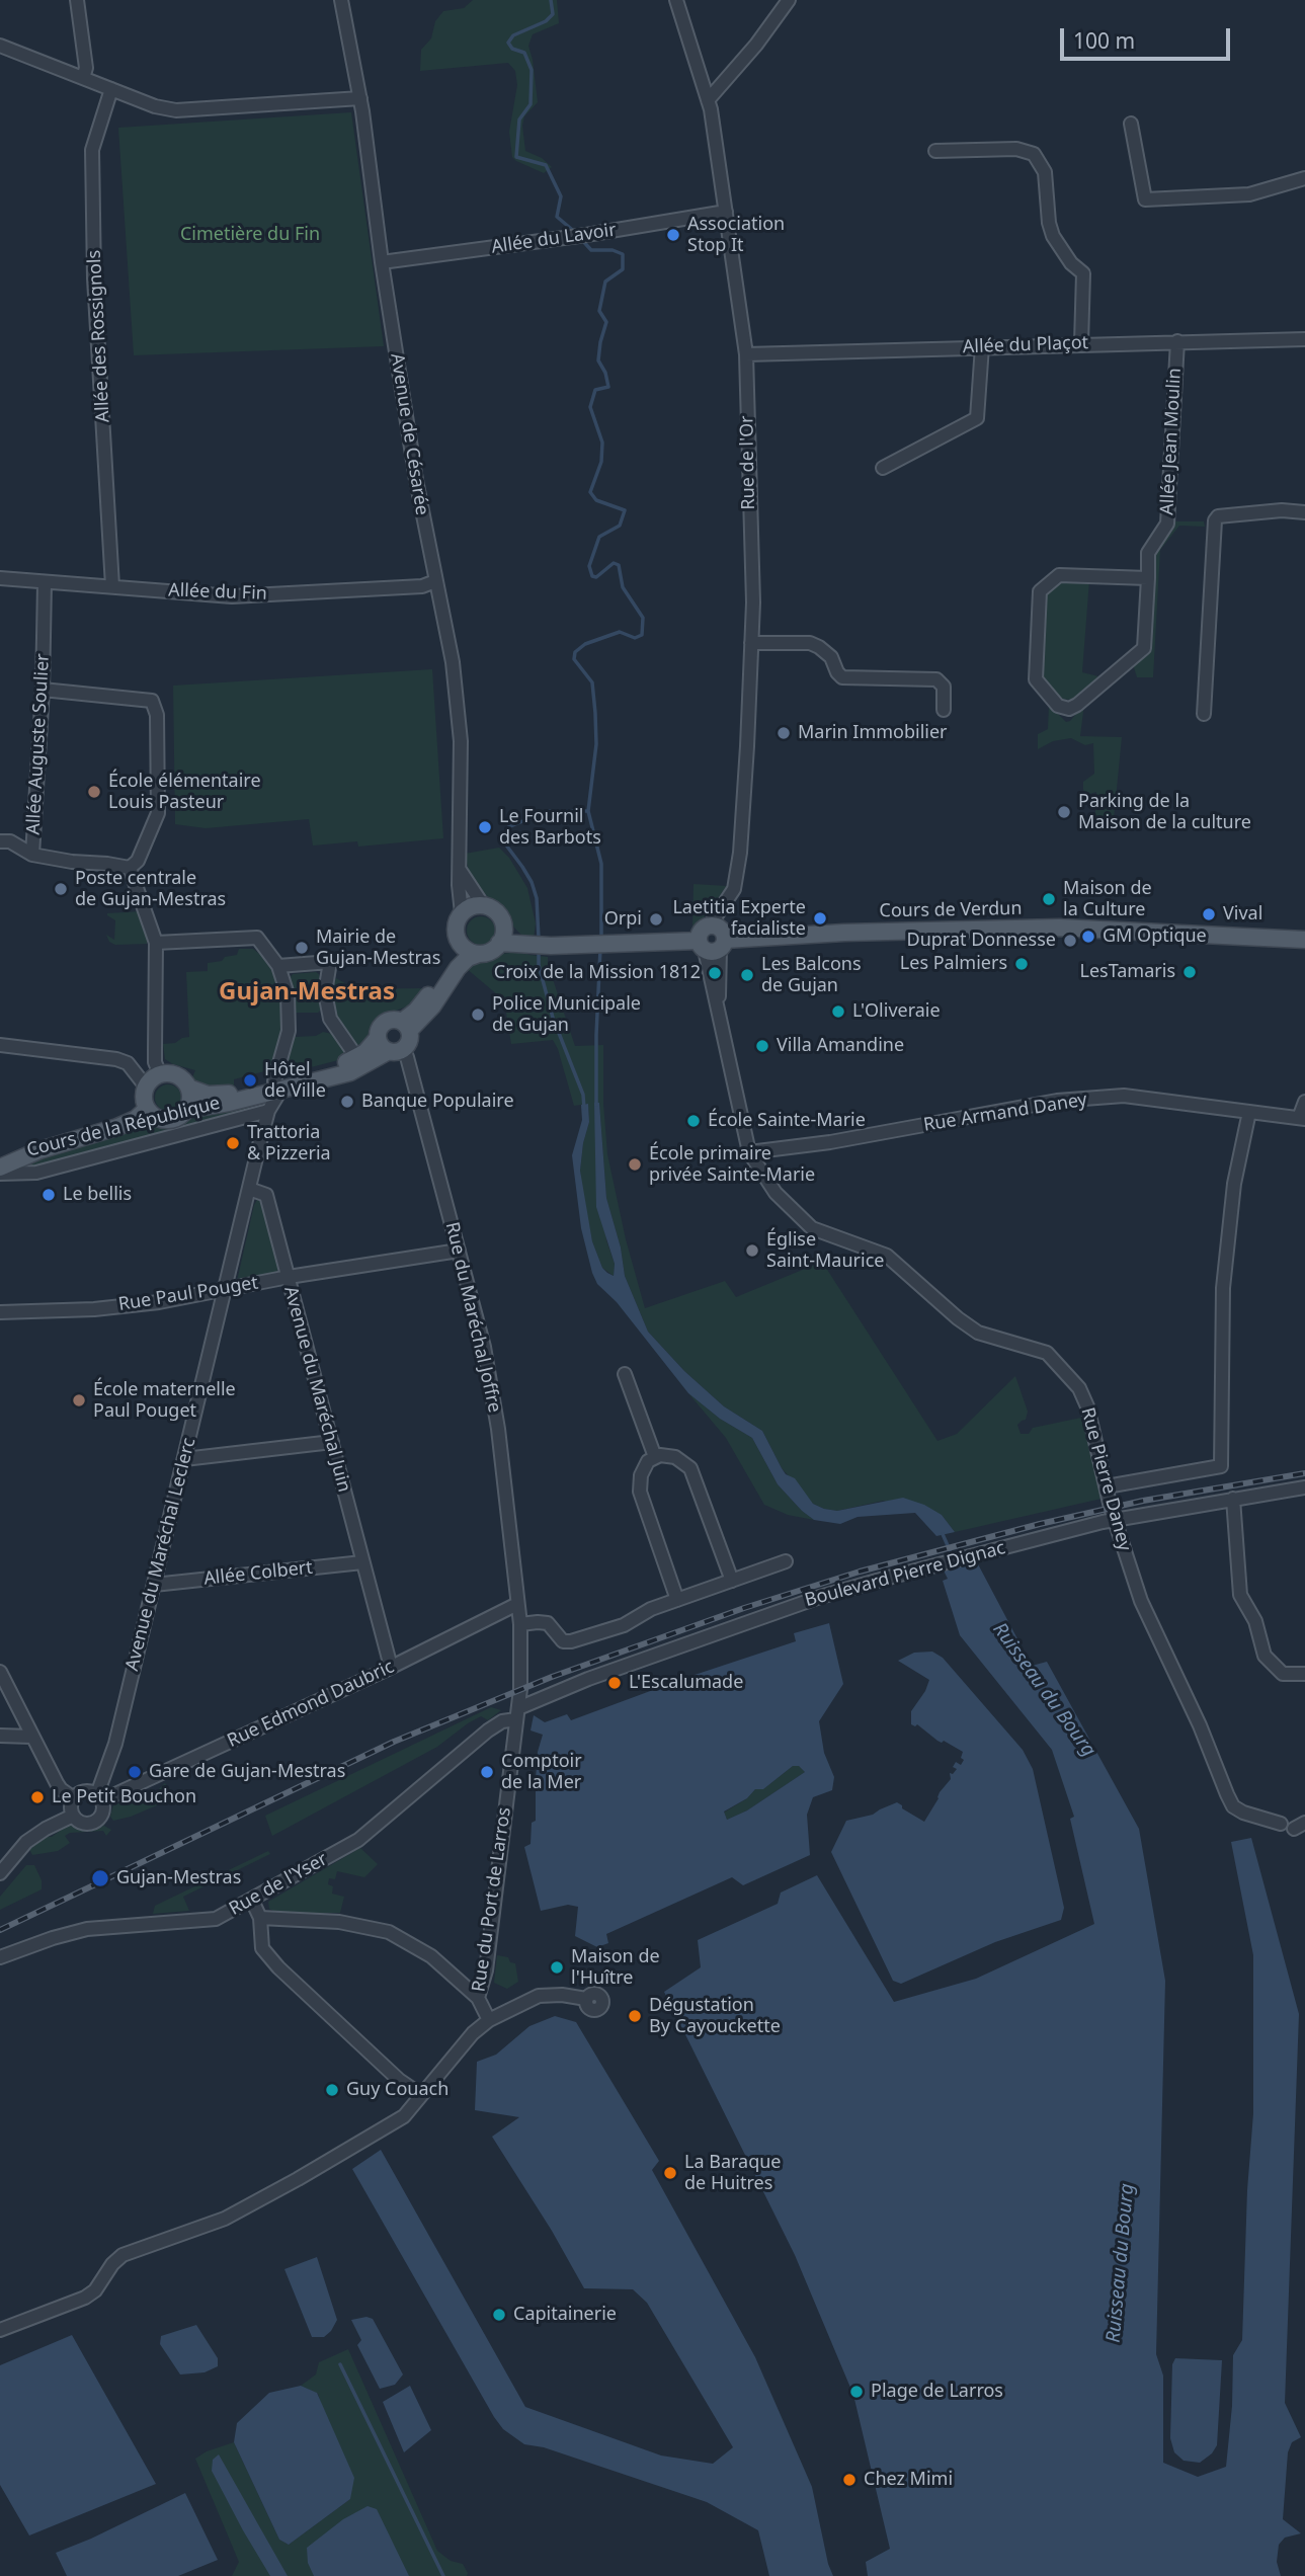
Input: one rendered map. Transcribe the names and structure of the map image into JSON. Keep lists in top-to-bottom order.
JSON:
{
  "streets": {
    "main road": ["Cours de Verdun", "Cours de la République"],
    "street": [
      "Allée du Lavoir",
      "Allée des Rossignols",
      "Allée du Plaçot",
      "Avenue de Césarée",
      "Allée Jean Moulin",
      "Rue de l'Or",
      "Allée du Fin",
      "Allée Auguste Soulier",
      "Rue Armand Daney",
      "Rue Paul Pouget",
      "Rue du Maréchal Joffre",
      "Avenue du Maréchal Juin",
      "Rue Pierre Daney",
      "Avenue du Maréchal Leclerc",
      "Allée Colbert",
      "Boulevard Pierre Dignac",
      "Rue Edmond Daubric",
      "Rue de l'Yser",
      "Rue du Port de Larros"
    ]
  },
  "crossings": [
    ["Allée du Lavoir", "Avenue de Césarée"],
    ["Allée du Lavoir", "Rue de l'Or"],
    ["Allée des Rossignols", "Allée du Fin"],
    ["Allée du Plaçot", "Allée Jean Moulin"],
    ["Allée du Plaçot", "Rue de l'Or"],
    ["Avenue de Césarée", "Allée du Fin"],
    ["Avenue de Césarée", "Cours de Verdun"],
    ["Allée du Fin", "Allée Auguste Soulier"],
    ["Rue Armand Daney", "Rue Pierre Daney"],
    ["Rue Paul Pouget", "Rue du Maréchal Joffre"],
    ["Rue Paul Pouget", "Avenue du Maréchal Juin"],
    ["Rue Paul Pouget", "Avenue du Maréchal Leclerc"],
    ["Rue du Maréchal Joffre", "Boulevard Pierre Dignac"],
    ["Rue du Maréchal Joffre", "Rue Edmond Daubric"],
    ["Rue du Maréchal Joffre", "Rue de l'Yser"],
    ["Rue du Maréchal Joffre", "Rue du Port de Larros"],
    ["Avenue du Maréchal Juin", "Avenue du Maréchal Leclerc"],
    ["Avenue du Maréchal Juin", "Allée Colbert"],
    ["Avenue du Maréchal Juin", "Rue Edmond Daubric"],
    ["Rue Pierre Daney", "Boulevard Pierre Dignac"],
    ["Avenue du Maréchal Leclerc", "Allée Colbert"],
    ["Avenue du Maréchal Leclerc", "Rue Edmond Daubric"],
    ["Boulevard Pierre Dignac", "Rue de l'Yser"],
    ["Boulevard Pierre Dignac", "Rue du Port de Larros"],
    ["Rue de l'Yser", "Rue du Port de Larros"]
  ],
  "districts": ["Gujan-Mestras"],
  "water": ["Ruisseau du Bourg"],
  "parks": ["Cimetière du Fin"],
  "places": [
    "Association Stop It",
    "Marin Immobilier",
    "École élémentaire Louis Pasteur",
    "Parking de la Maison de la culture",
    "Le Fournil des Barbots",
    "Poste centrale de Gujan-Mestras",
    "Maison de la Culture",
    "Vival",
    "Laetitia Experte facialiste",
    "Orpi",
    "GM Optique",
    "Duprat Donnesse",
    "Mairie de Gujan-Mestras",
    "Les Palmiers",
    "LesTamaris",
    "Croix de la Mission 1812",
    "Les Balcons de Gujan",
    "L'Oliveraie",
    "Police Municipale de Gujan",
    "Villa Amandine",
    "Hôtel de Ville",
    "Banque Populaire",
    "École Sainte-Marie",
    "Trattoria & Pizzeria",
    "École primaire privée Sainte-Marie",
    "Le bellis",
    "Église Saint-Maurice",
    "École maternelle Paul Pouget",
    "L'Escalumade",
    "Gare de Gujan-Mestras",
    "Comptoir de la Mer",
    "Le Petit Bouchon",
    "Gujan-Mestras",
    "Maison de l'Huître",
    "Dégustation By Cayouckette",
    "Guy Couach",
    "La Baraque de Huitres",
    "Capitainerie",
    "Plage de Larros",
    "Chez Mimi"
  ],
  "scale_bar": "100 m"
}
